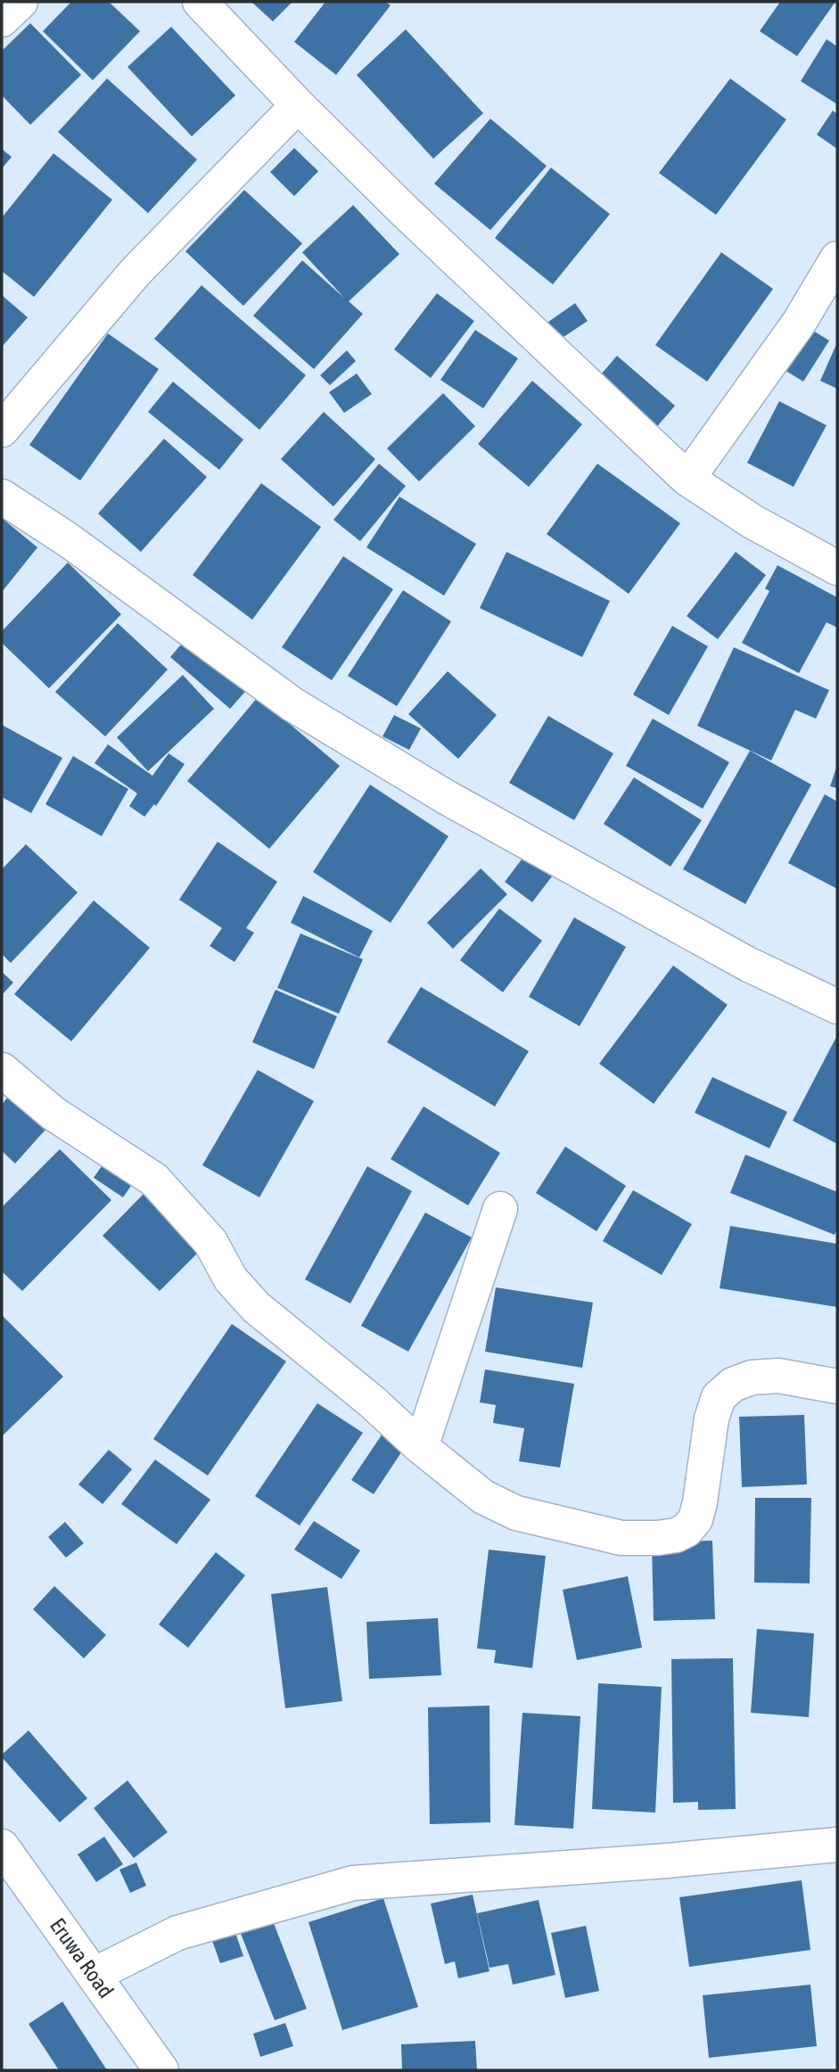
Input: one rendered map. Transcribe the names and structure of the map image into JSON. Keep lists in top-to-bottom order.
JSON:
{
  "streets": {
    "street": ["Eruwa Road"]
  }
}
